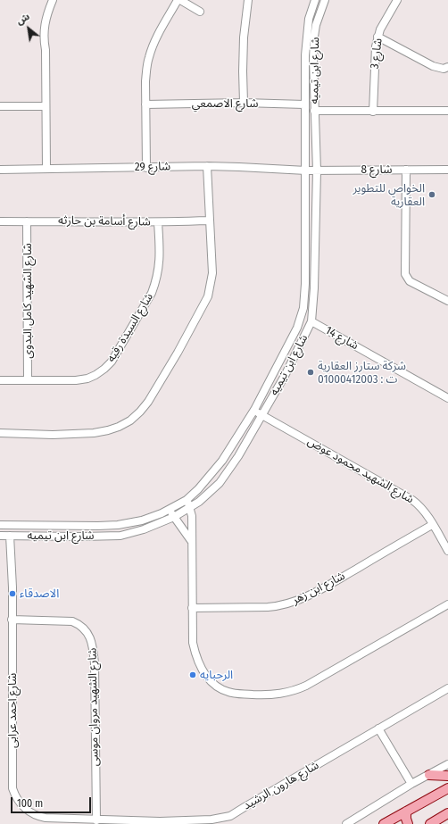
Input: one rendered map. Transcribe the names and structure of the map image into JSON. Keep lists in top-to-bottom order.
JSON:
{
  "streets": {
    "street": [
      "شارع 3",
      "شارع ابن تيميه",
      "شارع الاصمعي",
      "شارع 29",
      "شارع 8",
      "شارع أسامة بن حارثه",
      "شارع الشهيد كامل البدوى",
      "شارع السيدة رقيه",
      "شارع 14",
      "شارع الشهيد محمود عوض",
      "شارع ابن زهر",
      "شارع الشهيد مروان موسى",
      "شارع احمد عرابى",
      "شارع هارون الرشيد"
    ]
  },
  "crossings": [
    ["شارع ابن تيميه", "شارع الاصمعي"],
    ["شارع ابن تيميه", "شارع 29"],
    ["شارع ابن تيميه", "شارع 8"],
    ["شارع ابن تيميه", "شارع 14"],
    ["شارع ابن تيميه", "شارع الشهيد محمود عوض"],
    ["شارع ابن تيميه", "شارع احمد عرابى"],
    ["شارع 29", "شارع 8"],
    ["شارع أسامة بن حارثه", "شارع الشهيد كامل البدوى"],
    ["شارع أسامة بن حارثه", "شارع السيدة رقيه"],
    ["شارع الشهيد كامل البدوى", "شارع السيدة رقيه"],
    ["شارع الشهيد محمود عوض", "شارع ابن زهر"],
    ["شارع الشهيد مروان موسى", "شارع احمد عرابى"],
    ["شارع الشهيد مروان موسى", "شارع هارون الرشيد"],
    ["شارع احمد عرابى", "شارع هارون الرشيد"]
  ],
  "places": [
    "الخواص للتطوير العقارية",
    "شركة ستارز العقارية ت : 01000412003",
    "الاصدقاء",
    "الرحبايه"
  ],
  "scale_bar": "100 m",
  "north": "top left"
}
